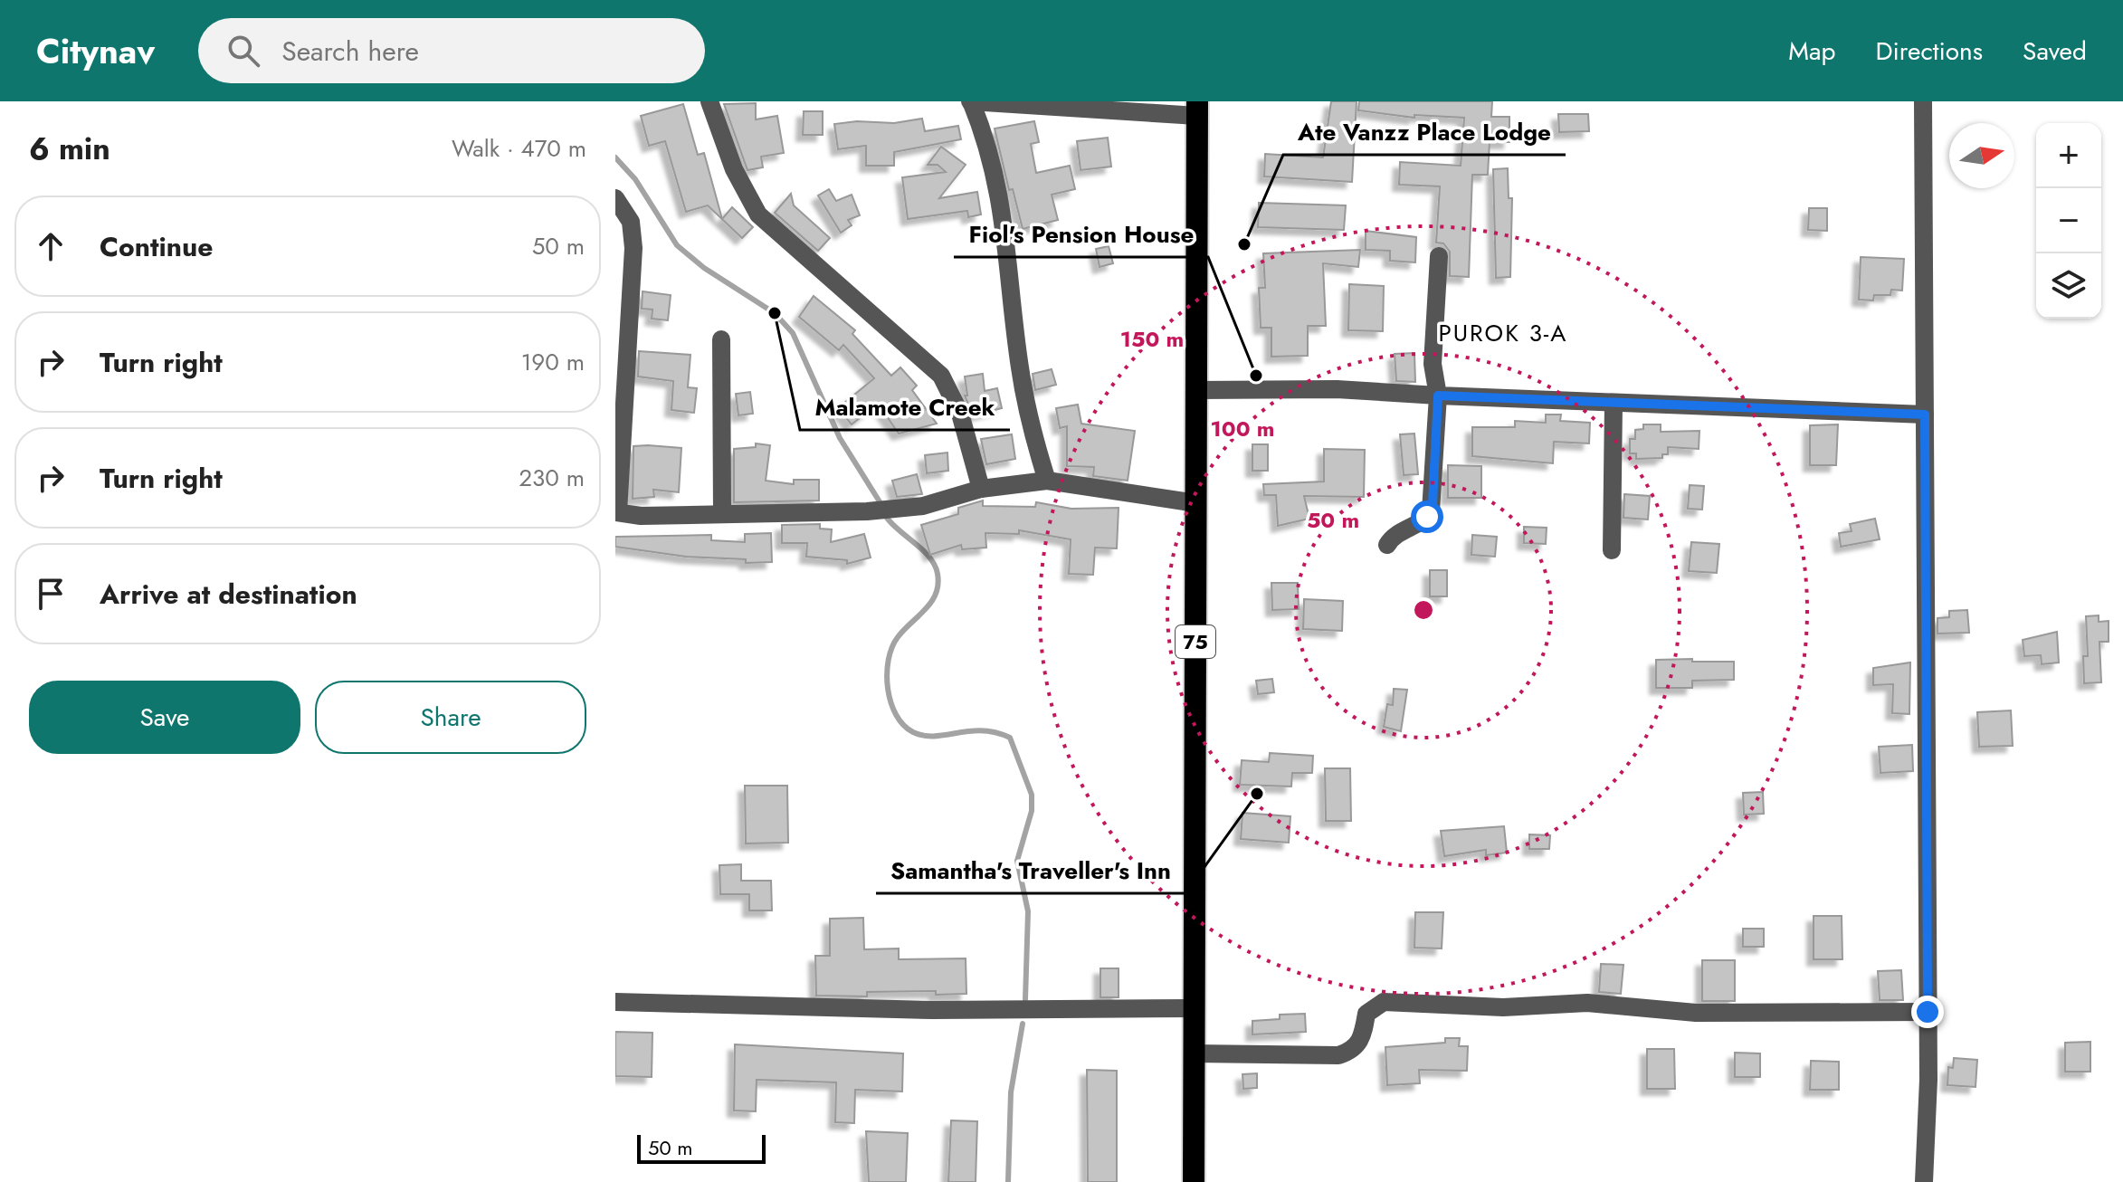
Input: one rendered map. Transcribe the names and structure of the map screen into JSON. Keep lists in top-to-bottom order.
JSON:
{
  "streets": {
    "highway": ["75"]
  },
  "districts": ["PUROK 3-A"],
  "places": [
    "Ate Vanzz Place Lodge",
    "Malamote Creek",
    "Fiol's Pension House",
    "Samantha's Traveller's Inn"
  ],
  "scale_bar": "50 m",
  "north": "right",
  "page": {
    "header": "Citynav",
    "search": "Search here",
    "nav": ["Map", "Directions", "Saved"],
    "heading": ["6 min", "Walk · 470 m"],
    "map_buttons": ["+", "−"],
    "list": [
      ["Continue", "50 m"],
      ["Turn right", "190 m"],
      ["Turn right", "230 m"],
      "Arrive at destination"
    ],
    "buttons": ["Save", "Share"],
    "scale": "50 m"
  },
  "rings": ["150 m", "100 m", "50 m"]
}
